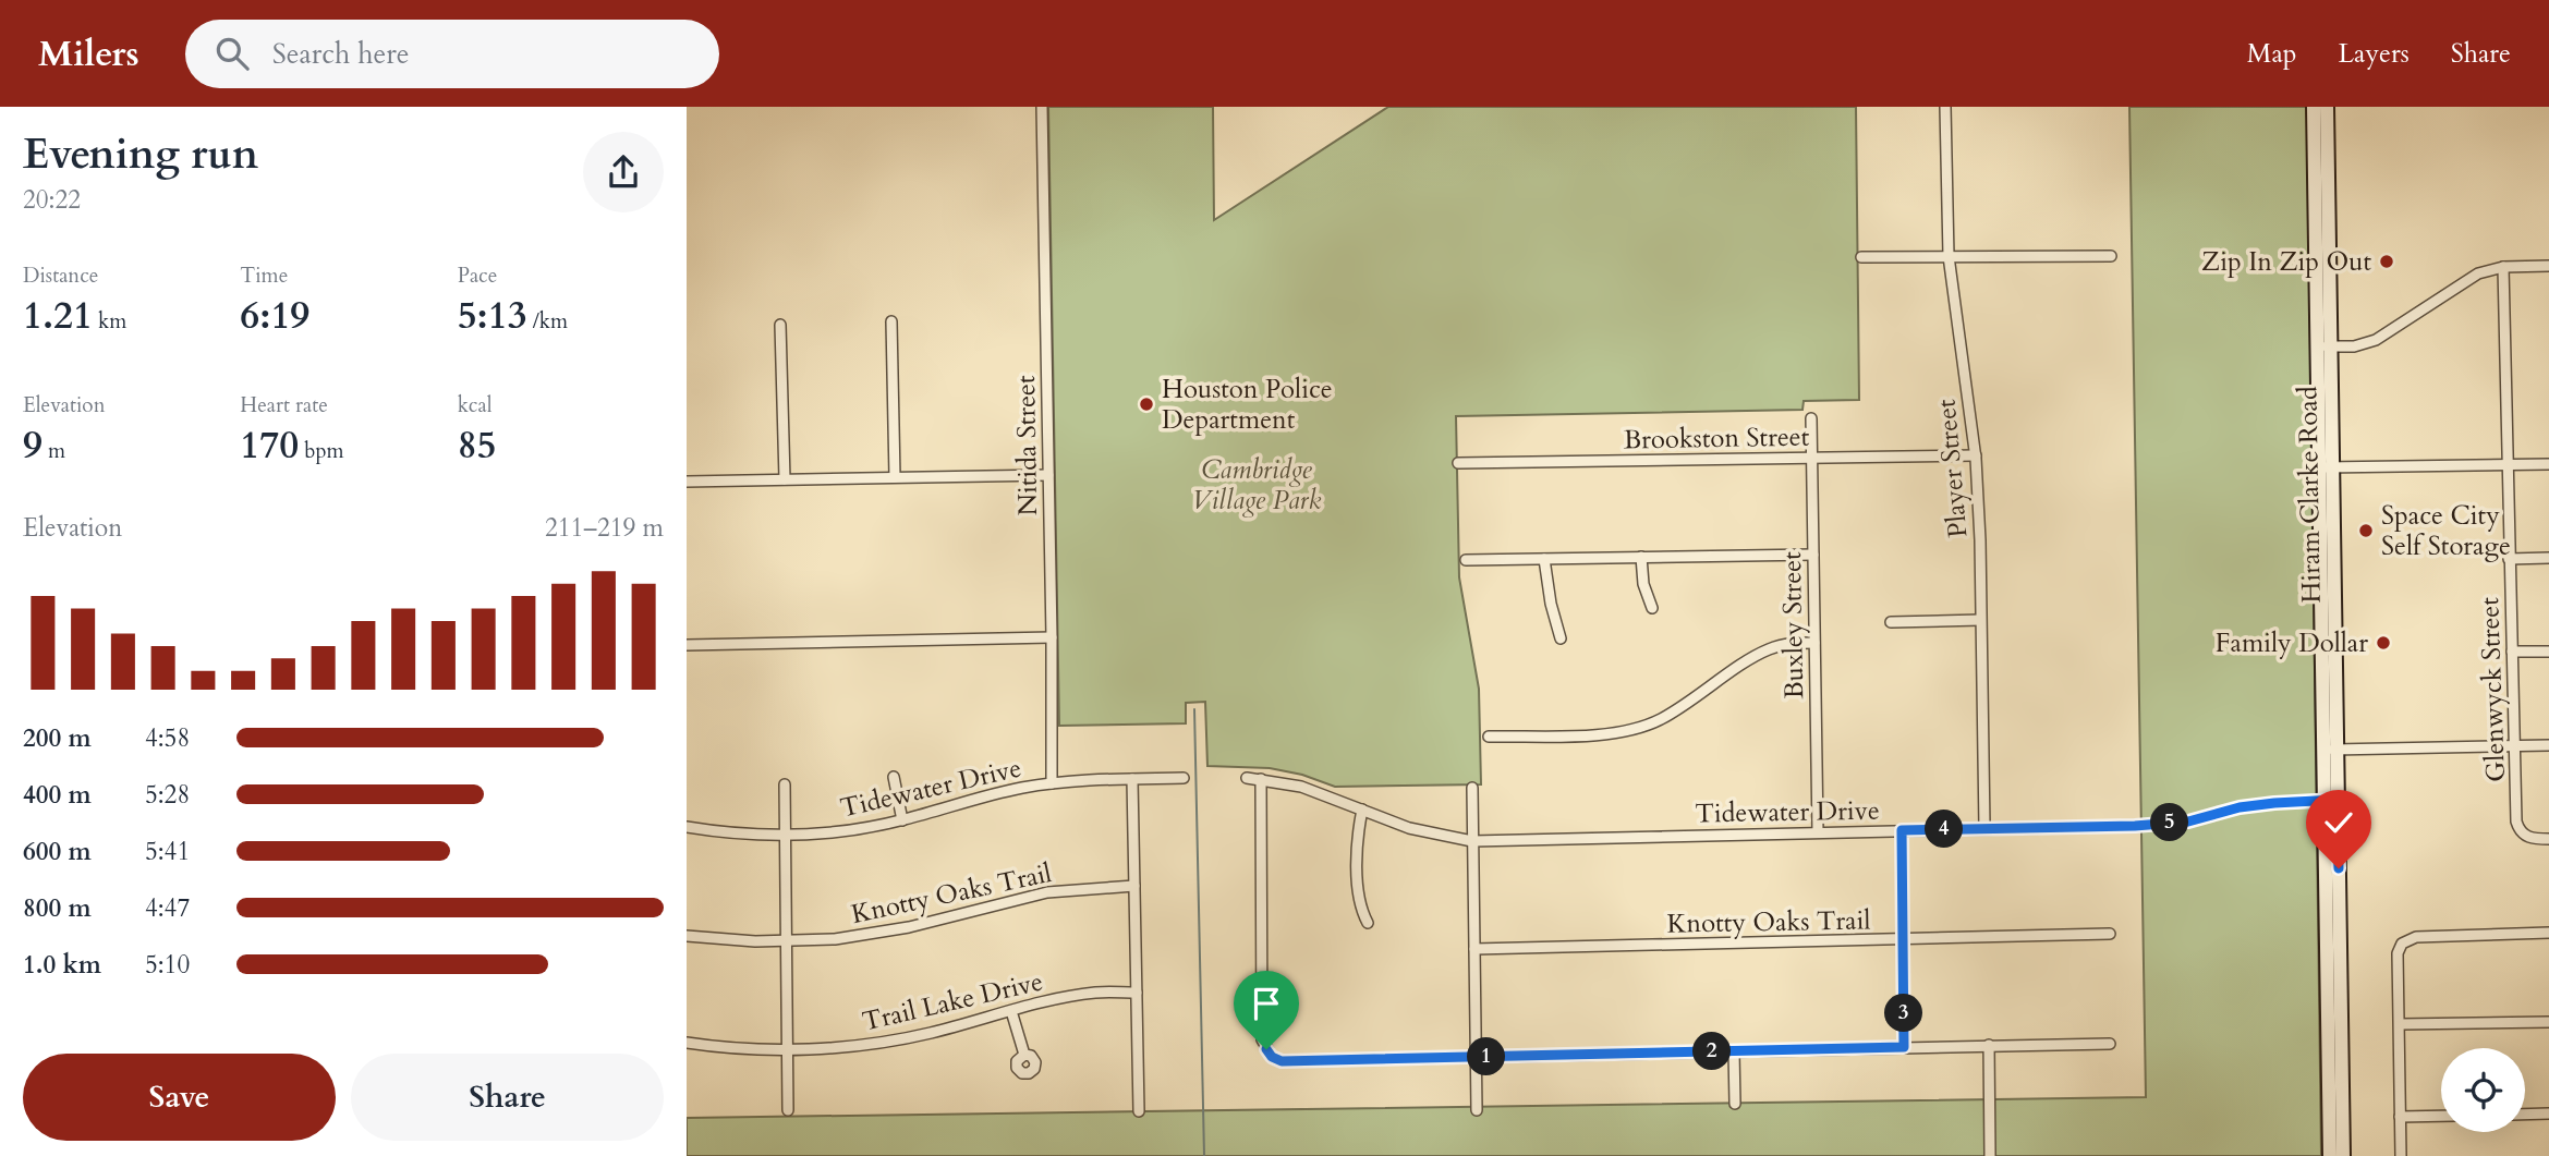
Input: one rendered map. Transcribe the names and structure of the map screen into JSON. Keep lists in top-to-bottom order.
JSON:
{
  "streets": {
    "main road": ["Hiram Clarke Road"],
    "street": [
      "Brookston Street",
      "Nitida Street",
      "Player Street",
      "Buxley Street",
      "Glenwyck Street",
      "Tidewater Drive",
      "Knotty Oaks Trail",
      "Trail Lake Drive"
    ]
  },
  "crossings": [
    ["Brookston Street", "Player Street"],
    ["Brookston Street", "Buxley Street"],
    ["Nitida Street", "Tidewater Drive"],
    ["Player Street", "Tidewater Drive"],
    ["Hiram Clarke Road", "Tidewater Drive"],
    ["Buxley Street", "Tidewater Drive"]
  ],
  "parks": ["Cambridge Village Park"],
  "places": [
    "Zip In Zip Out",
    "Houston Police Department",
    "Space City Self Storage",
    "Family Dollar"
  ],
  "page": {
    "header": "Milers",
    "search": "Search here",
    "nav": ["Map", "Layers", "Share"],
    "heading": ["Evening run", "20:22"],
    "stats": [
      ["Distance", "1.21 km"],
      ["Time", "6:19"],
      ["Pace", "5:13 /km"],
      ["Elevation", "9 m"],
      ["Heart rate", "170 bpm"],
      ["kcal", "85"]
    ],
    "chart": ["Elevation", "211–219 m"],
    "list": [
      {
        "name": "200 m",
        "note": "4:58"
      },
      {
        "name": "400 m",
        "note": "5:28"
      },
      {
        "name": "600 m",
        "note": "5:41"
      },
      {
        "name": "800 m",
        "note": "4:47"
      },
      {
        "name": "1.0 km",
        "note": "5:10"
      }
    ],
    "pins": [
      "5",
      "4",
      "3",
      "2",
      "1"
    ],
    "buttons": ["Save", "Share"]
  }
}
